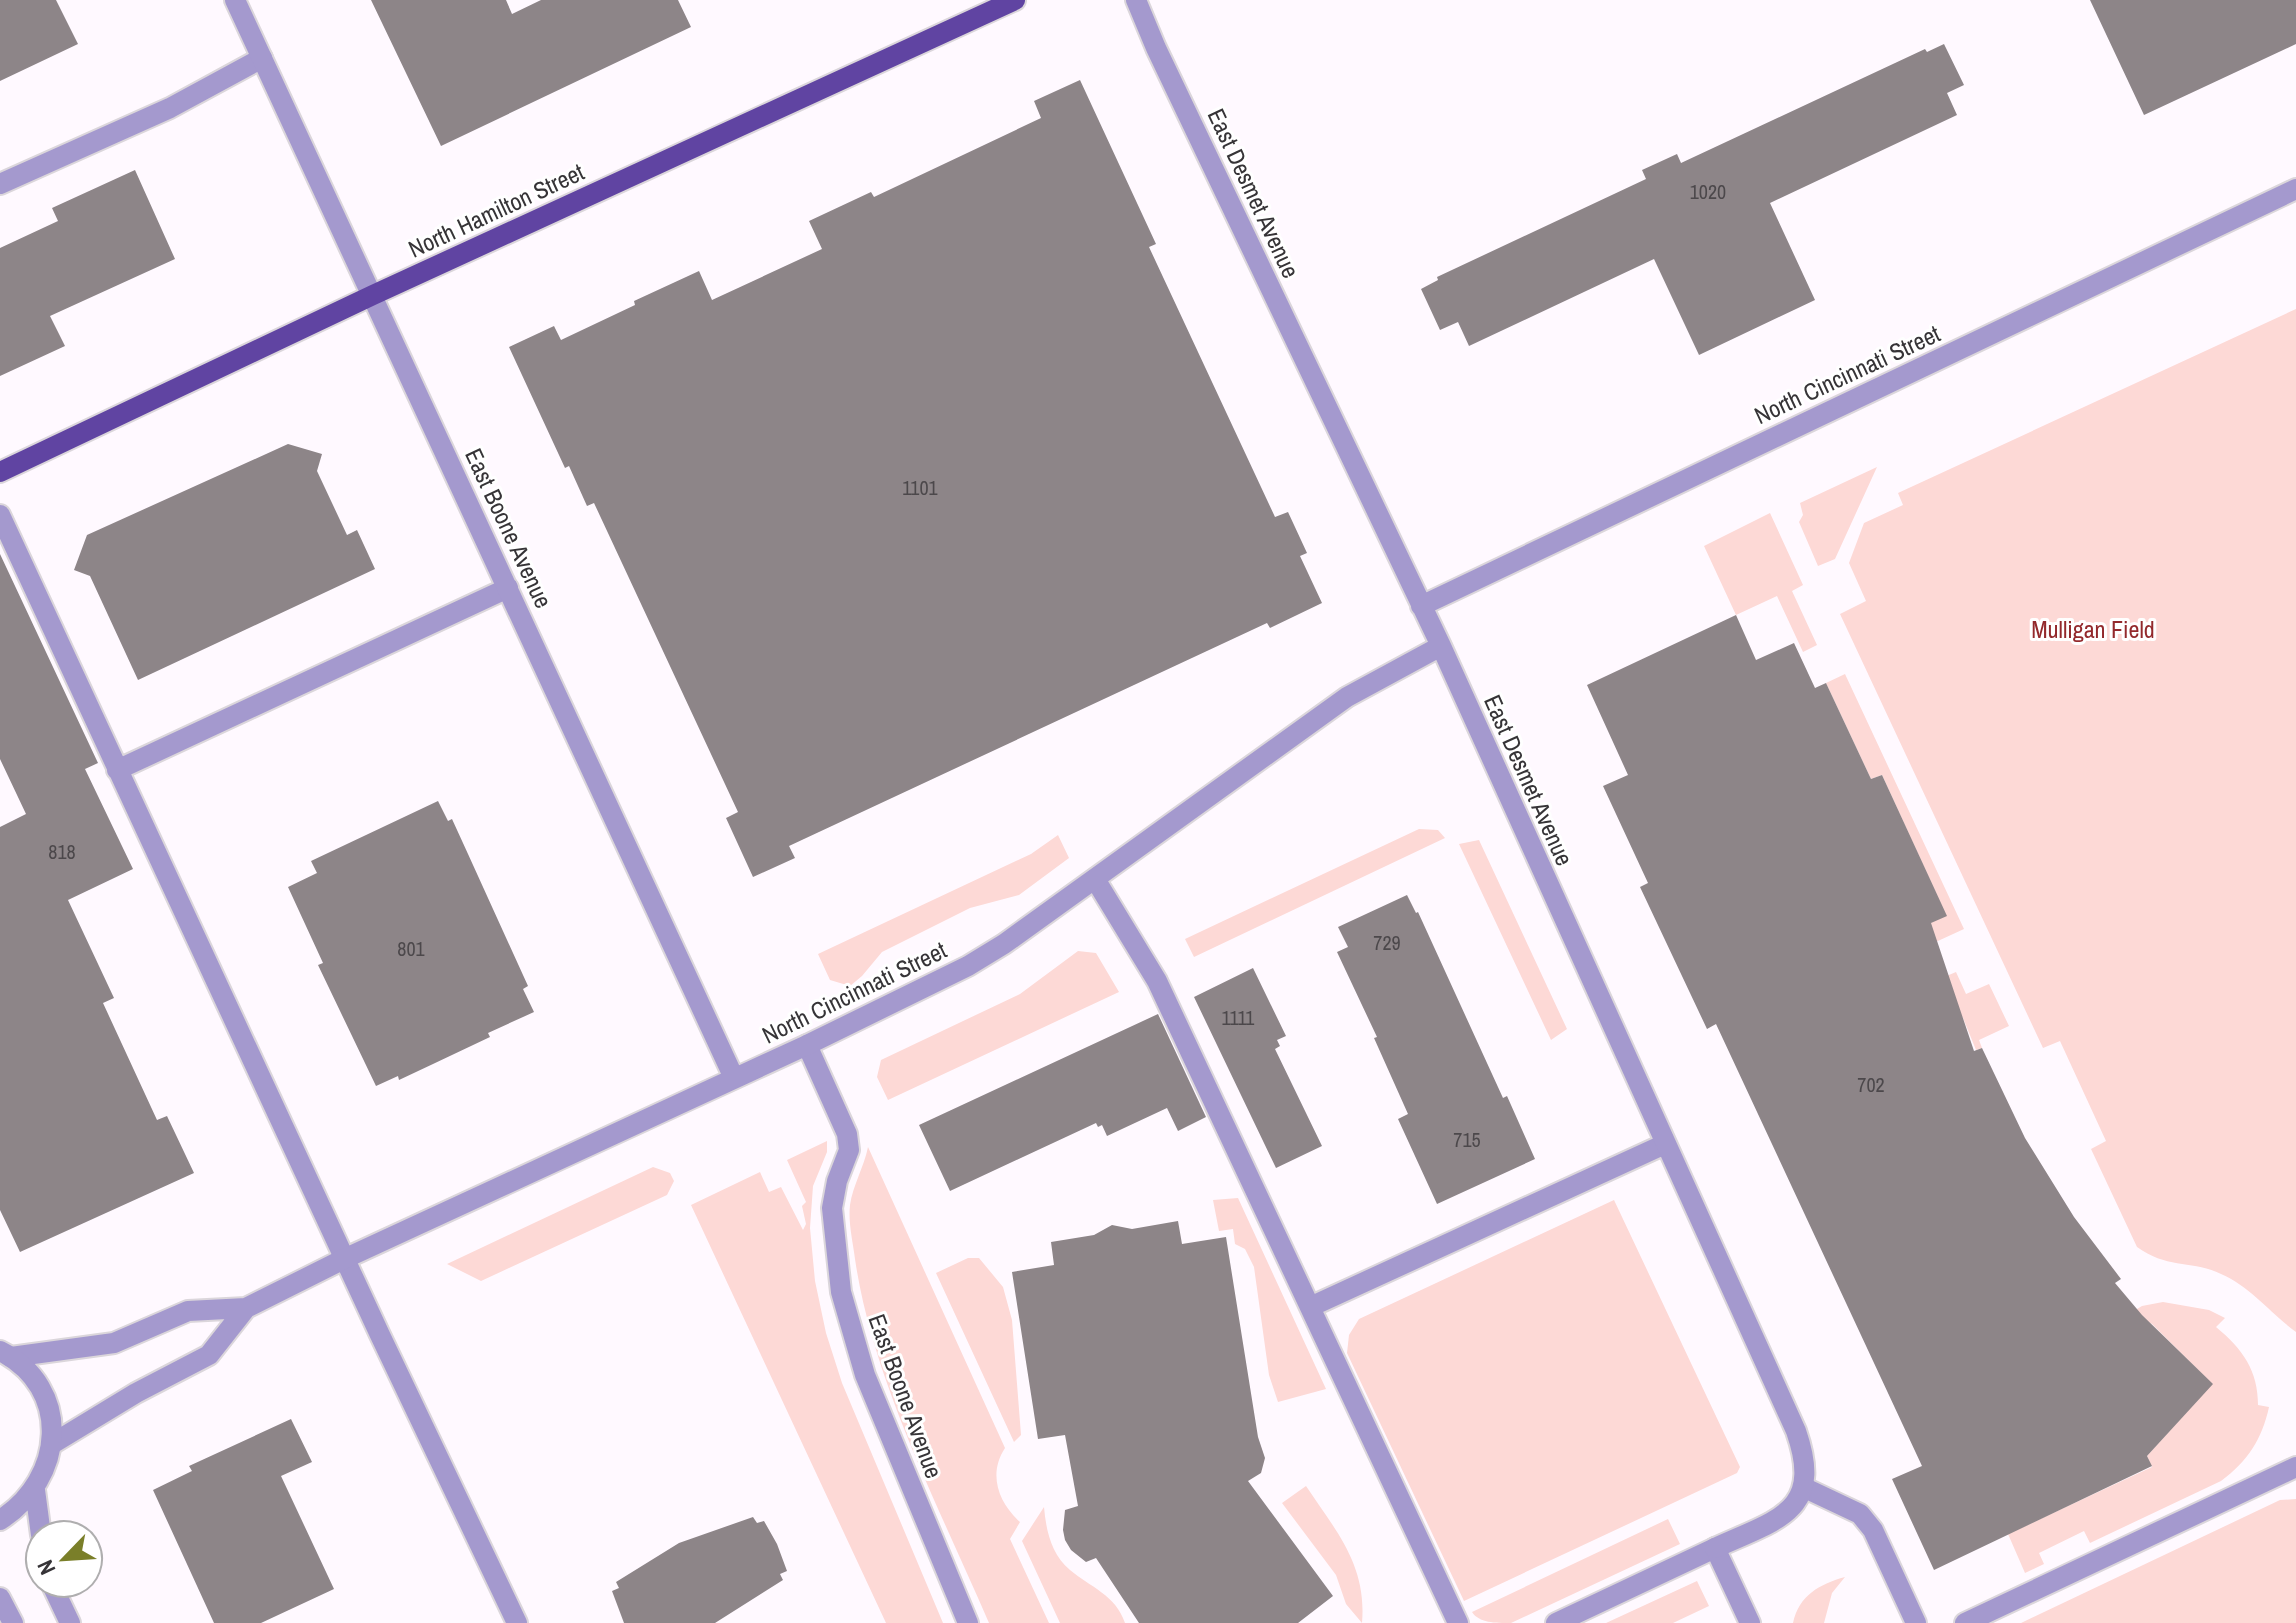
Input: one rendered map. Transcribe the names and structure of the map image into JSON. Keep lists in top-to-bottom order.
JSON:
{
  "streets": {
    "main road": ["North Hamilton Street"],
    "street": ["East Desmet Avenue", "North Cincinnati Street", "East Boone Avenue"]
  },
  "crossings": [
    ["East Desmet Avenue", "North Cincinnati Street"],
    ["North Hamilton Street", "East Boone Avenue"],
    ["North Cincinnati Street", "East Boone Avenue"]
  ],
  "parks": ["Mulligan Field"],
  "house_numbers": [
    "1020",
    "1101",
    "818",
    "729",
    "801",
    "1111",
    "702",
    "715"
  ],
  "north": "bottom left"
}
